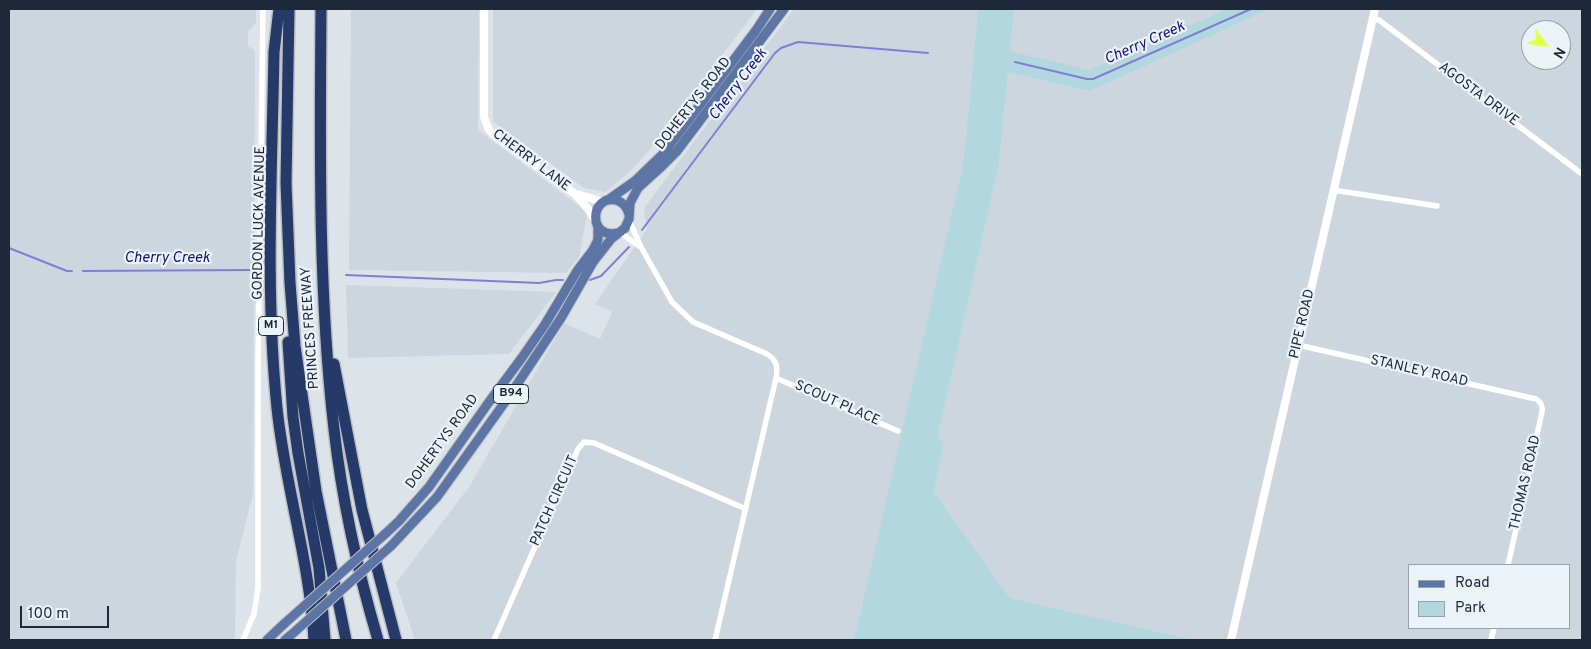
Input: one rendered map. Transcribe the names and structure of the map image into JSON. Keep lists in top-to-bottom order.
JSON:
{
  "streets": {
    "highway": ["M1", "PRINCES FREEWAY"],
    "main road": ["DOHERTYS ROAD", "B94"],
    "street": [
      "AGOSTA DRIVE",
      "CHERRY LANE",
      "GORDON LUCK AVENUE",
      "PIPE ROAD",
      "STANLEY ROAD",
      "SCOUT PLACE",
      "THOMAS ROAD",
      "PATCH CIRCUIT"
    ]
  },
  "crossings": [
    ["AGOSTA DRIVE", "PIPE ROAD"],
    ["DOHERTYS ROAD", "CHERRY LANE"],
    ["DOHERTYS ROAD", "B94"],
    ["CHERRY LANE", "B94"],
    ["PIPE ROAD", "STANLEY ROAD"],
    ["M1", "PRINCES FREEWAY"],
    ["STANLEY ROAD", "THOMAS ROAD"]
  ],
  "water": ["Cherry Creek"],
  "legend": ["Road", "Park"],
  "scale_bar": "100 m",
  "north": "bottom right"
}
